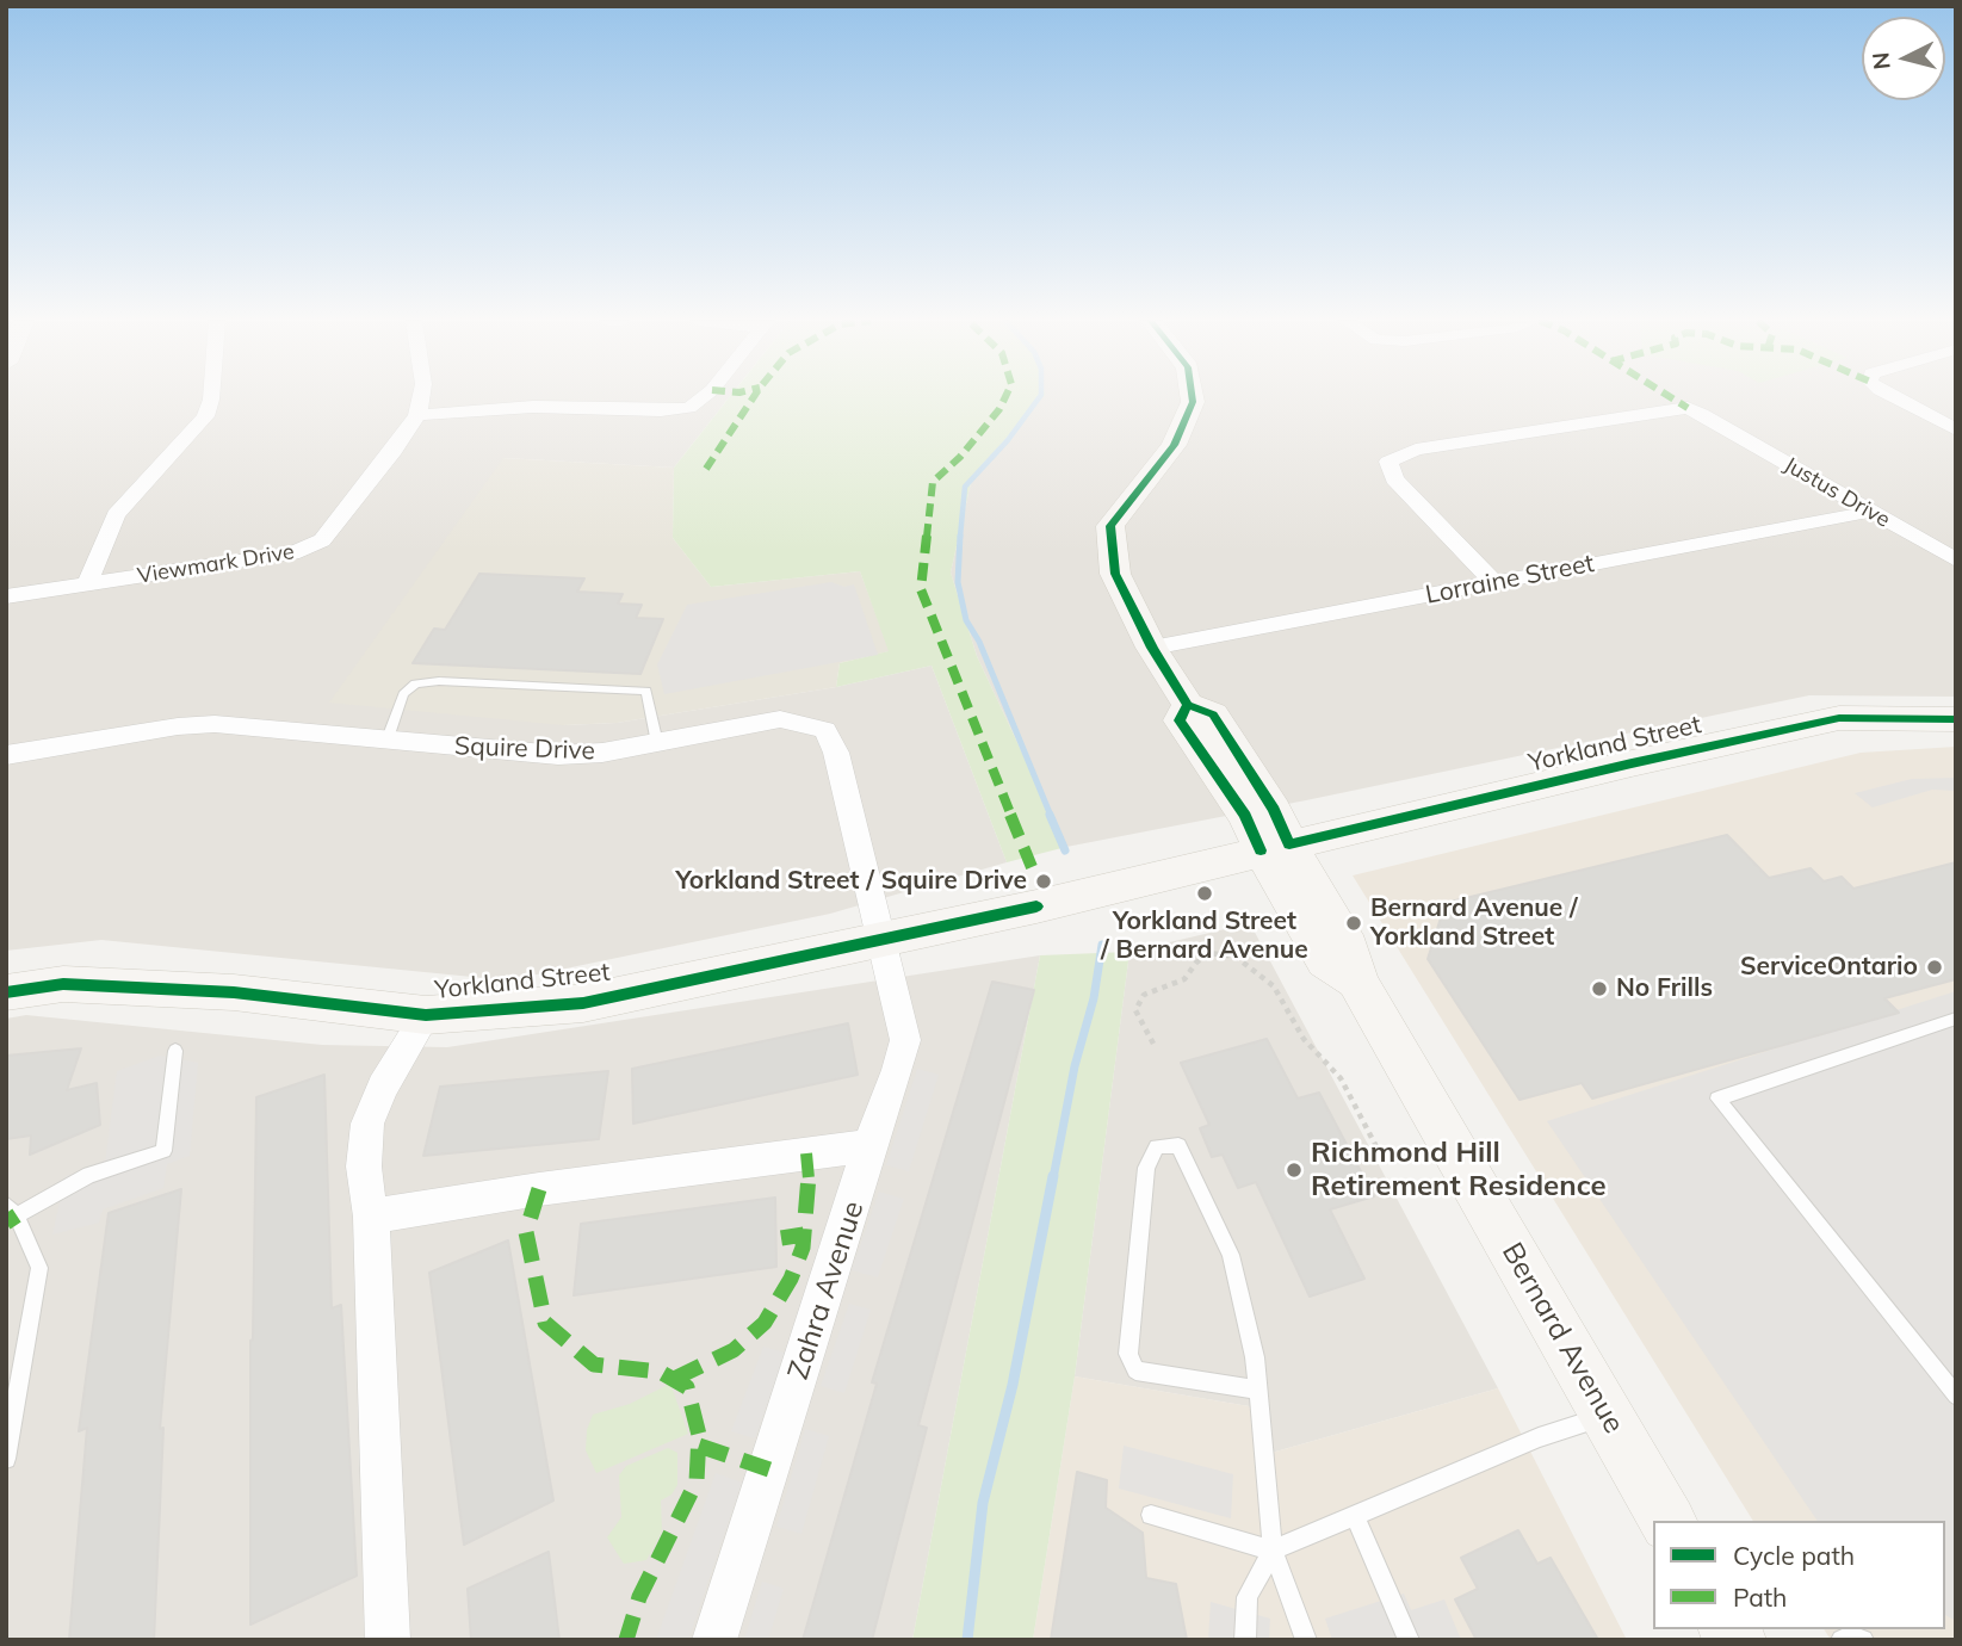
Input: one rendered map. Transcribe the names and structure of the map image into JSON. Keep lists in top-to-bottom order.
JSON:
{
  "streets": {
    "street": [
      "Justus Drive",
      "Viewmark Drive",
      "Lorraine Street",
      "Yorkland Street",
      "Squire Drive",
      "Zahra Avenue",
      "Bernard Avenue"
    ]
  },
  "crossings": [
    ["Justus Drive", "Lorraine Street"],
    ["Lorraine Street", "Bernard Avenue"],
    ["Yorkland Street", "Squire Drive"],
    ["Yorkland Street", "Zahra Avenue"],
    ["Yorkland Street", "Bernard Avenue"],
    ["Squire Drive", "Zahra Avenue"]
  ],
  "places": [
    "Yorkland Street / Squire Drive",
    "Yorkland Street / Bernard Avenue",
    "Bernard Avenue / Yorkland Street",
    "ServiceOntario",
    "No Frills",
    "Richmond Hill Retirement Residence"
  ],
  "legend": ["Cycle path", "Path"],
  "north": "left"
}
